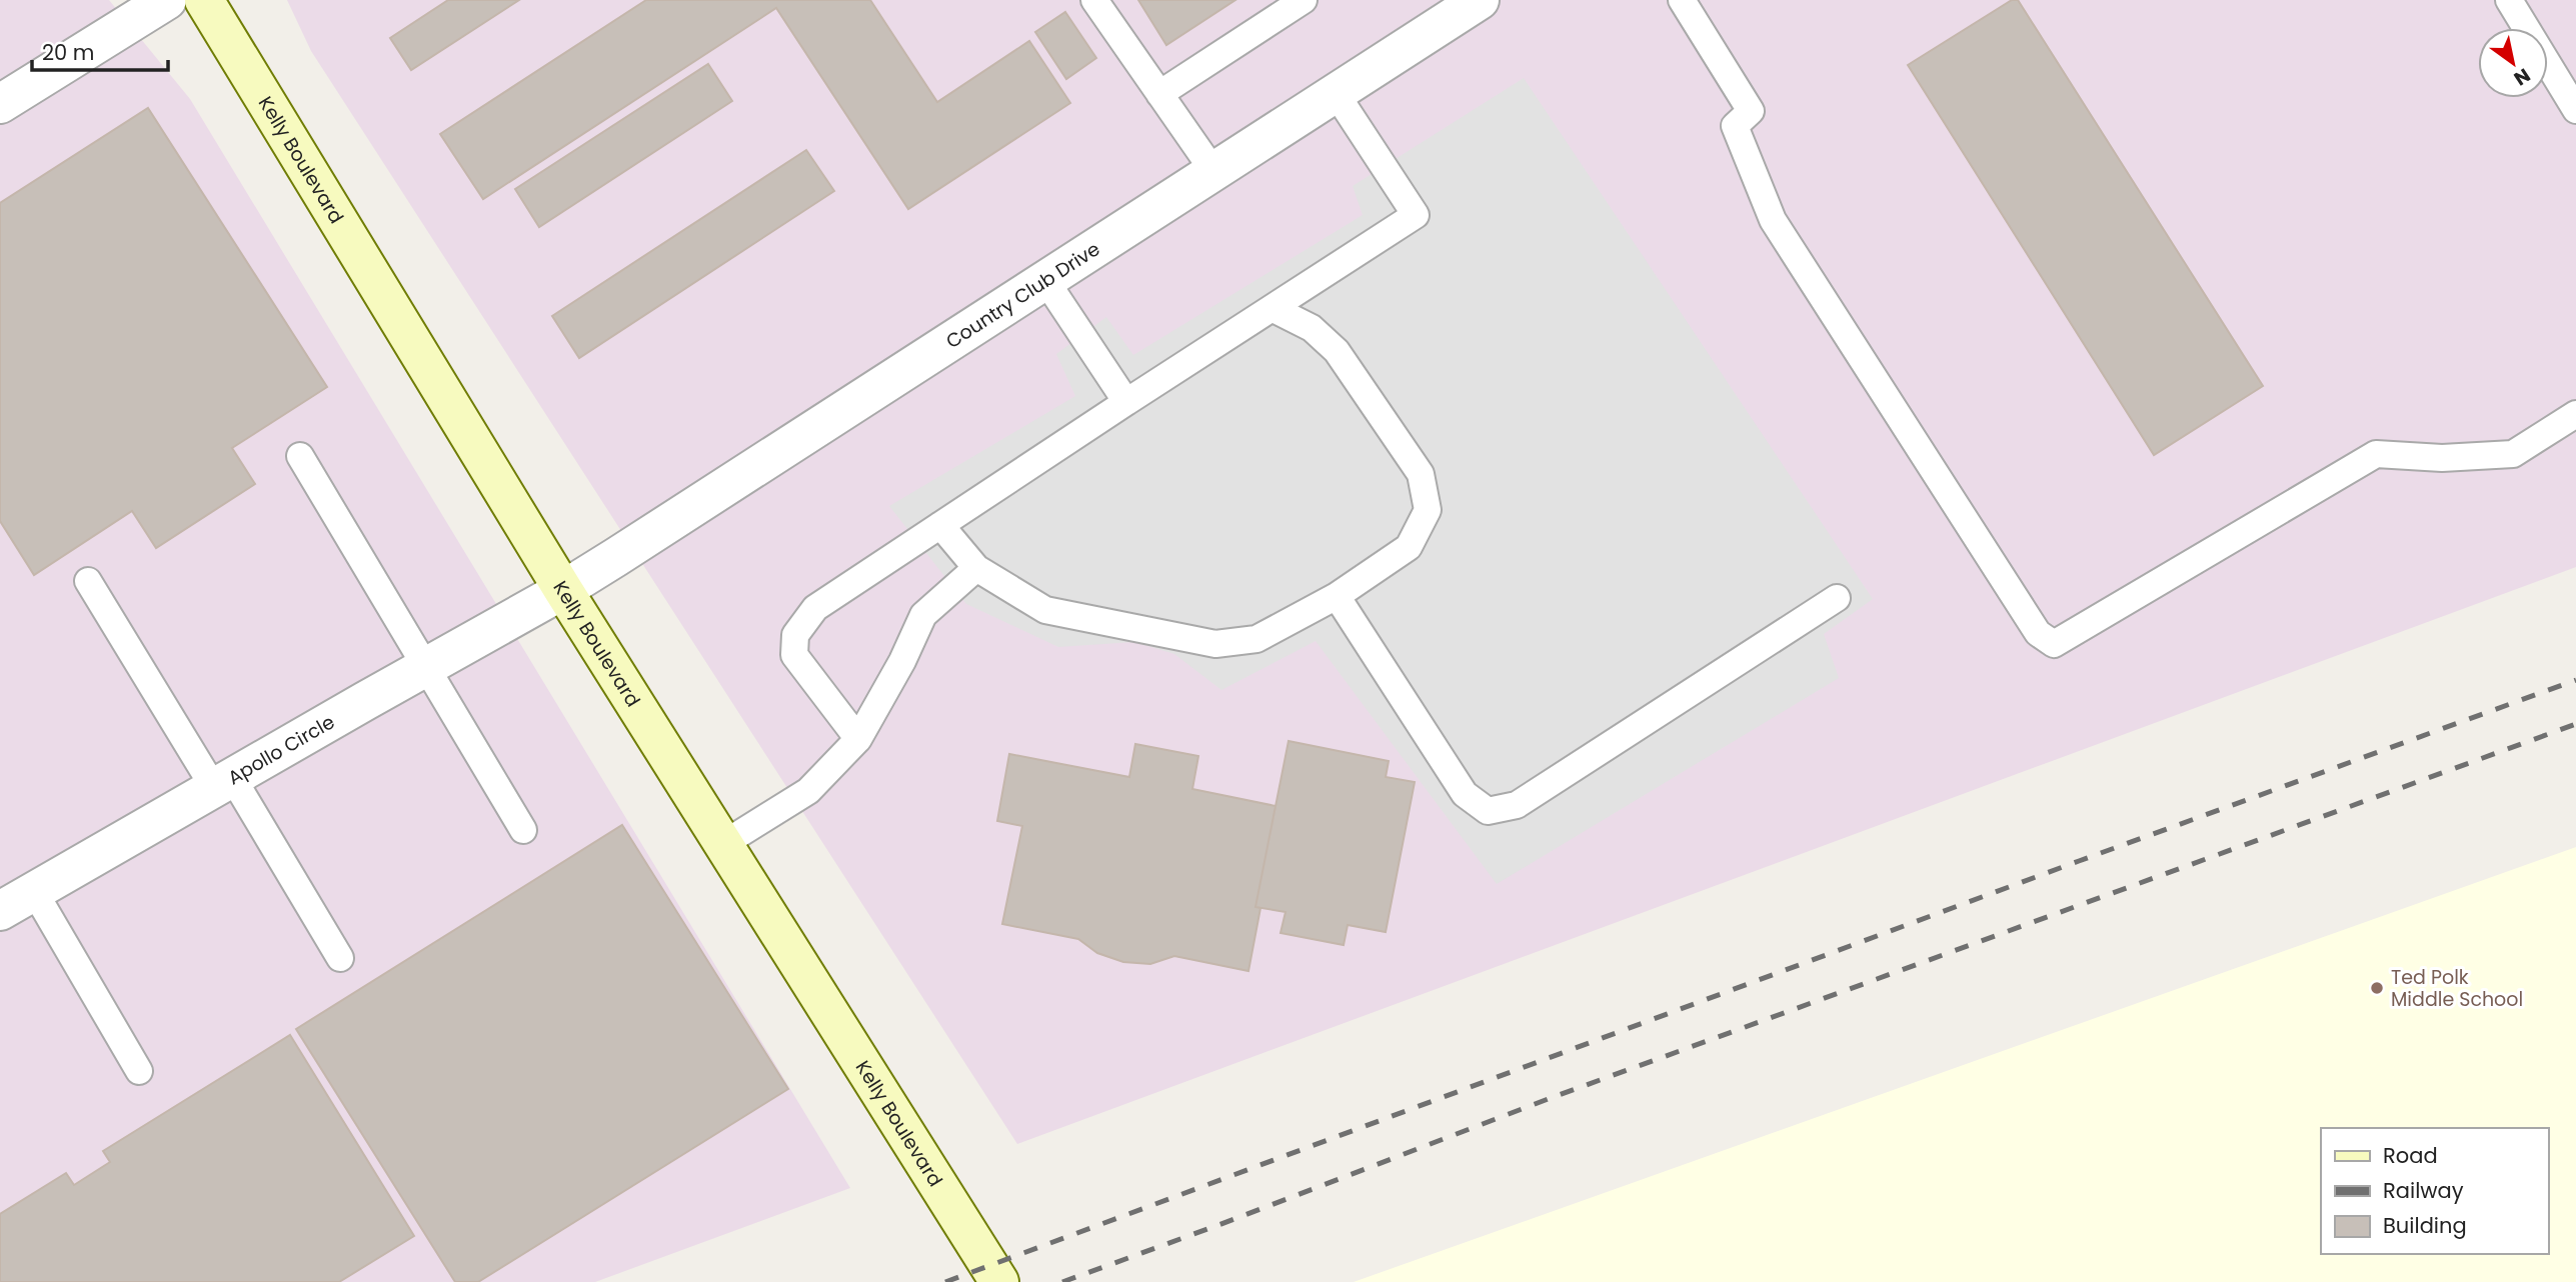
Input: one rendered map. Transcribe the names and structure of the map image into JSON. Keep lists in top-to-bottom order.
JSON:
{
  "streets": {
    "street": ["Kelly Boulevard", "Country Club Drive", "Apollo Circle"]
  },
  "crossings": [
    ["Kelly Boulevard", "Country Club Drive"],
    ["Kelly Boulevard", "Apollo Circle"],
    ["Country Club Drive", "Apollo Circle"]
  ],
  "places": ["Ted Polk Middle School"],
  "legend": ["Road", "Railway", "Building"],
  "scale_bar": "20 m",
  "north": "bottom right"
}
